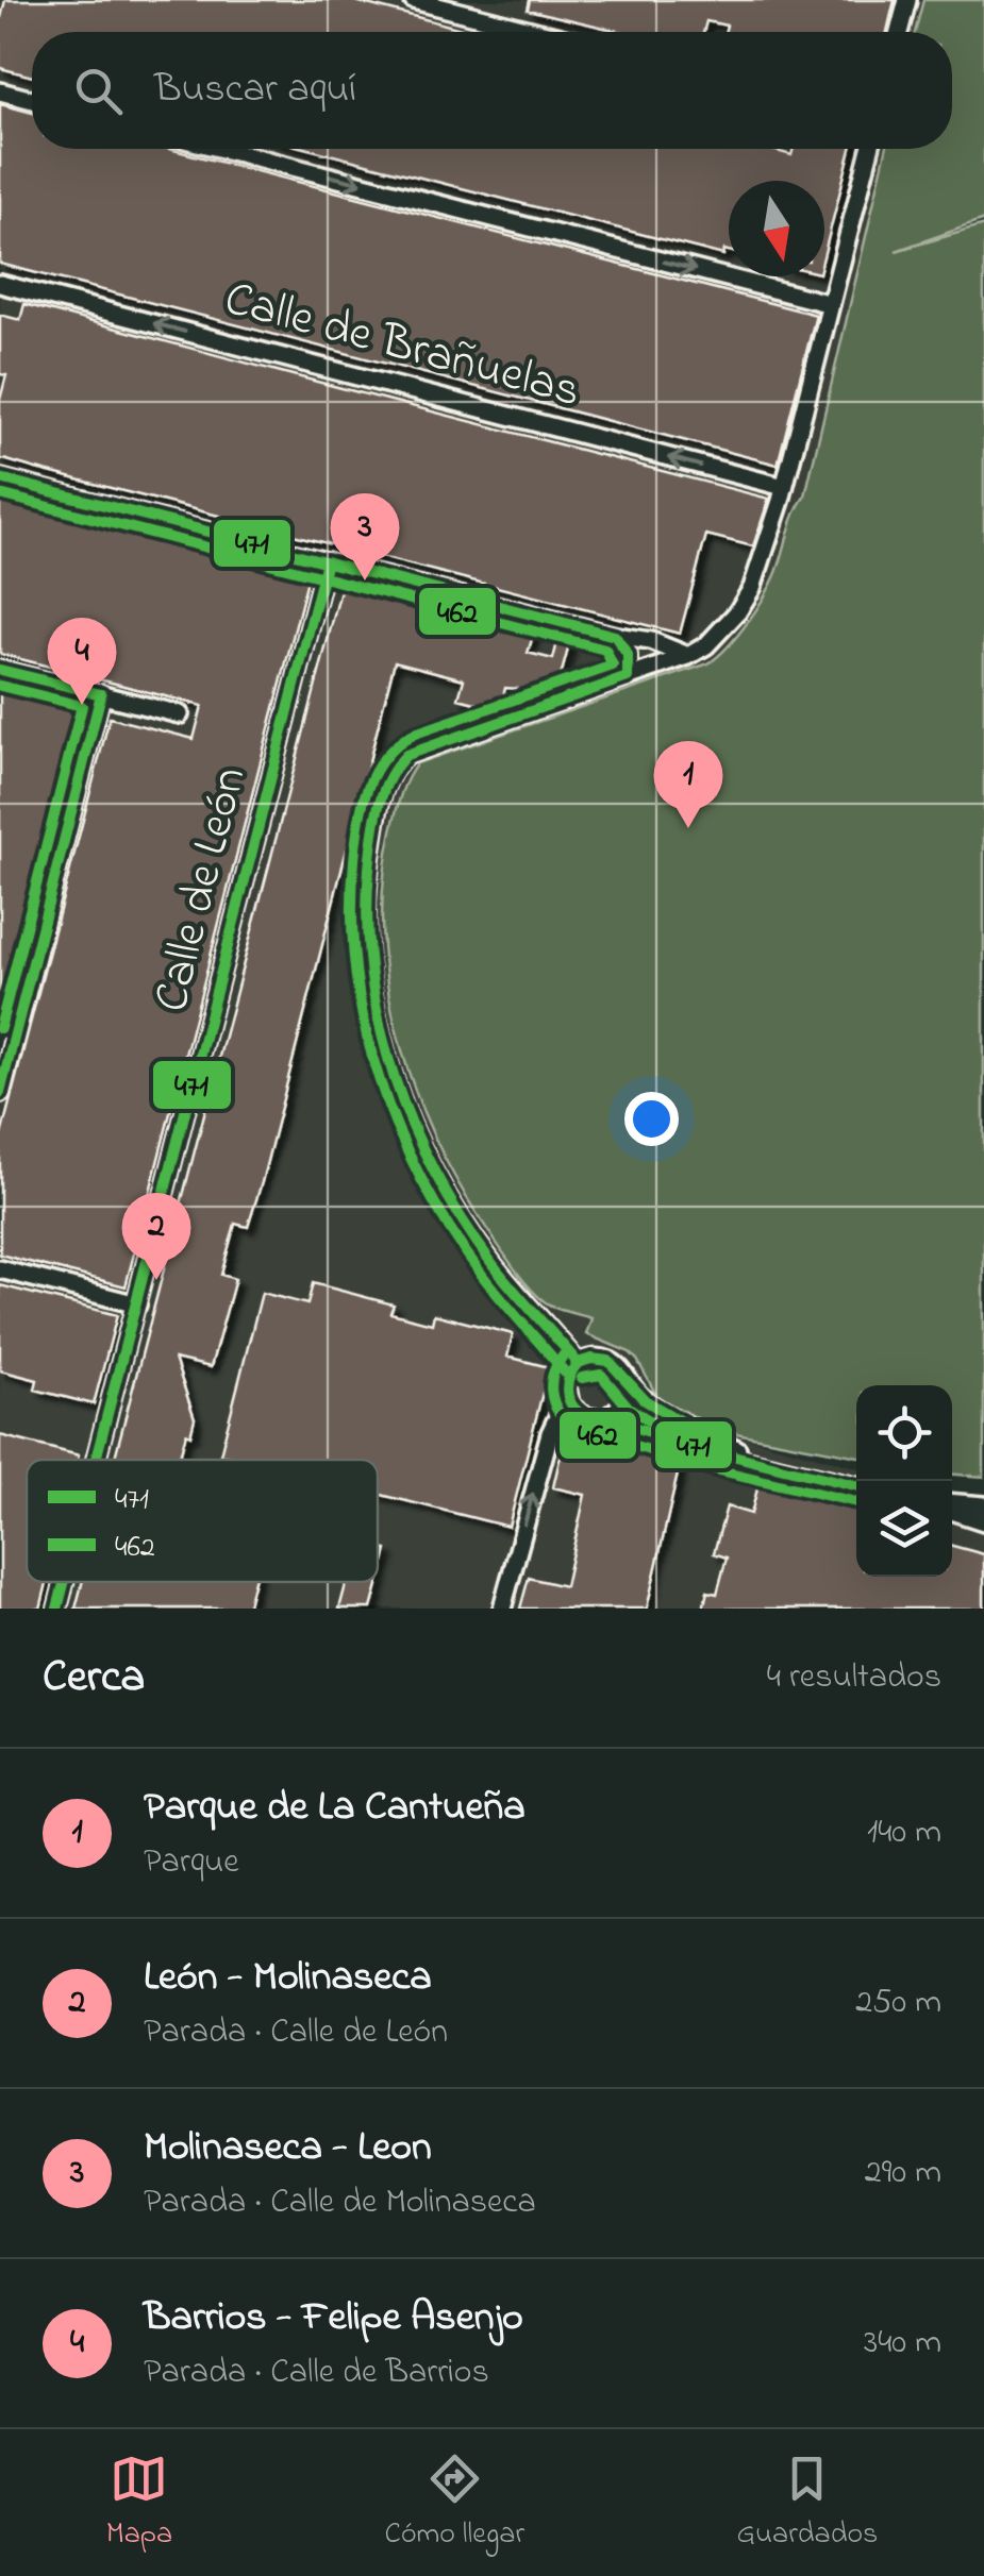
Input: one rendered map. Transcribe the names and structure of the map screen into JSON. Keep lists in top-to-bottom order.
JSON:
{
  "streets": {
    "street": ["Calle de Brañuelas", "Calle de León"]
  },
  "one_way": ["Calle de Brañuelas"],
  "lines": ["transit line 471", "transit line 462"],
  "legend": ["471", "462"],
  "north": "bottom",
  "page": {
    "search": "Buscar aquí",
    "pins": [
      "3",
      "4",
      "1",
      "2"
    ],
    "heading": ["Cerca", "4 resultados"],
    "list": [
      {
        "mark": "1",
        "name": "Parque de La Cantueña",
        "note": "Parque",
        "value": "140 m"
      },
      {
        "mark": "2",
        "name": "León - Molinaseca",
        "note": "Parada · Calle de León",
        "value": "250 m"
      },
      {
        "mark": "3",
        "name": "Molinaseca - Leon",
        "note": "Parada · Calle de Molinaseca",
        "value": "290 m"
      },
      {
        "mark": "4",
        "name": "Barrios - Felipe Asenjo",
        "note": "Parada · Calle de Barrios",
        "value": "340 m"
      }
    ],
    "nav": ["Mapa", "Cómo llegar", "Guardados"]
  }
}
